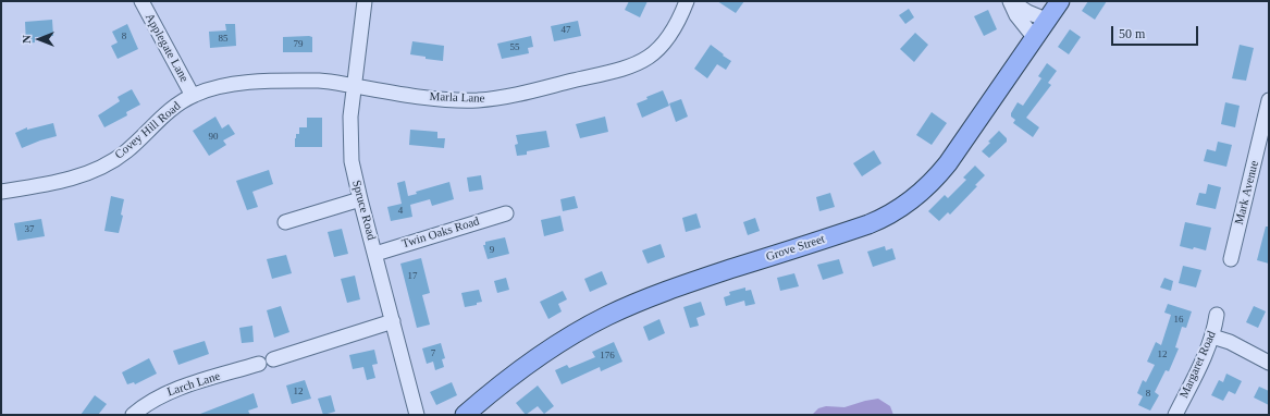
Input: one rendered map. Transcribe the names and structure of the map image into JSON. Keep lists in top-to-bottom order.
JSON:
{
  "streets": {
    "main road": ["Grove Street"],
    "street": [
      "Applegate Lane",
      "Marla Lane",
      "Covey Hill Road",
      "Mark Avenue",
      "Spruce Road",
      "Twin Oaks Road",
      "Margaret Road",
      "Larch Lane"
    ]
  },
  "crossings": [
    ["Applegate Lane", "Marla Lane"],
    ["Applegate Lane", "Covey Hill Road"],
    ["Marla Lane", "Covey Hill Road"],
    ["Marla Lane", "Spruce Road"],
    ["Spruce Road", "Twin Oaks Road"],
    ["Spruce Road", "Larch Lane"]
  ],
  "house_numbers": [
    "47",
    "8",
    "85",
    "79",
    "55",
    "90",
    "4",
    "37",
    "9",
    "17",
    "16",
    "7",
    "12",
    "176",
    "12",
    "8"
  ],
  "scale_bar": "50 m",
  "north": "left"
}
